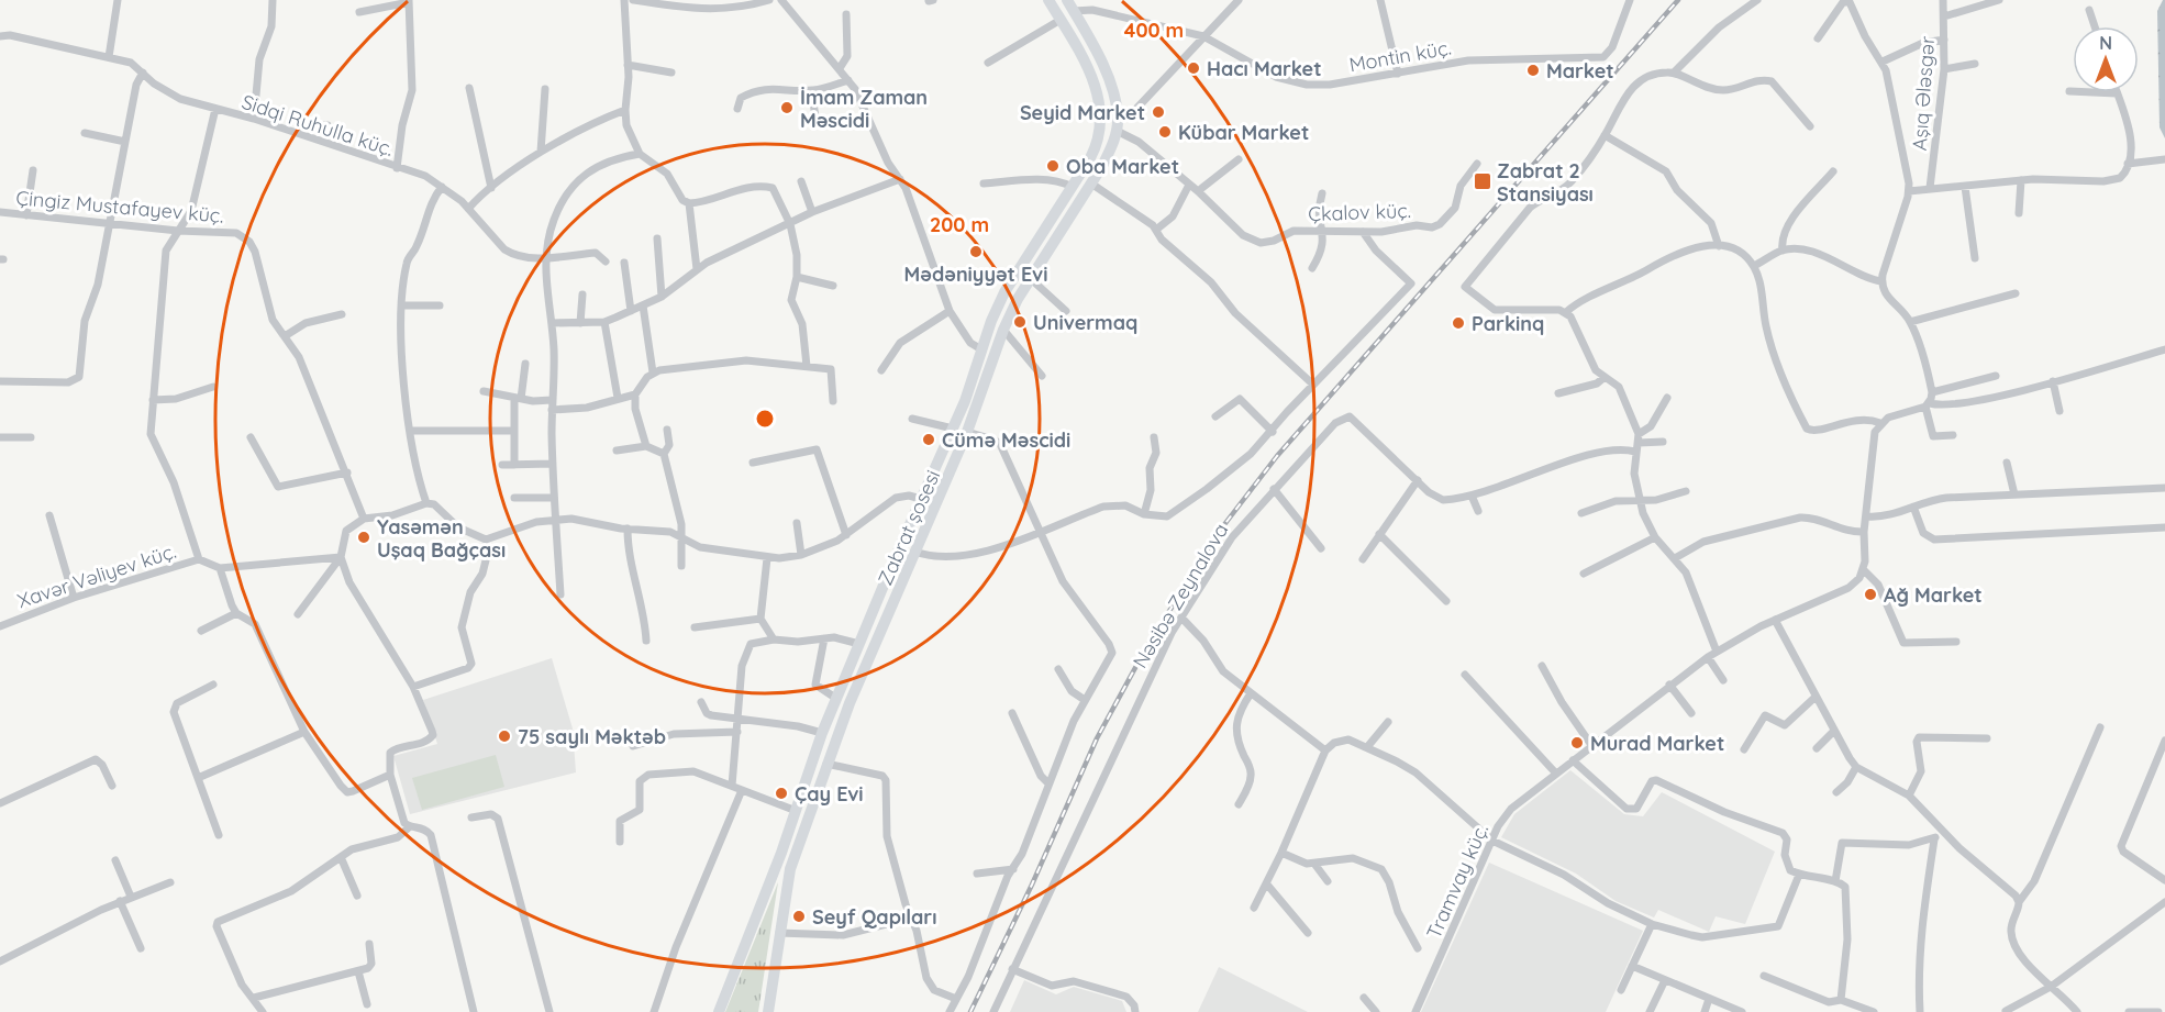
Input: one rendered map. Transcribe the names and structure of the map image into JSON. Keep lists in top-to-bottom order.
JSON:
{
  "streets": {
    "main road": ["Zabrat şosesi"],
    "street": [
      "Montin küç.",
      "Aşıq Ələsgər",
      "Sidqi Ruhulla küç.",
      "Çingiz Mustafayev küç.",
      "Çkalov küç.",
      "Xavər Vəliyev küç.",
      "Nəsibə Zeynalova",
      "Tramvay küç."
    ]
  },
  "crossings": [
    ["Montin küç.", "Zabrat şosesi"],
    ["Çkalov küç.", "Zabrat şosesi"]
  ],
  "places": {
    "other": [
      "Hacı Market",
      "Market",
      "İmam Zaman Məscidi",
      "Seyid Market",
      "Kübar Market",
      "Oba Market",
      "Mədəniyyət Evi",
      "Univermaq",
      "Parkinq",
      "Cümə Məscidi",
      "Yasəmən Uşaq Bağçası",
      "Ağ Market",
      "75 saylı Məktəb",
      "Murad Market",
      "Çay Evi",
      "Seyf Qapıları"
    ],
    "transit": ["Zabrat 2 Stansiyası"]
  },
  "north": "top",
  "rings": ["400 m", "200 m"]
}
